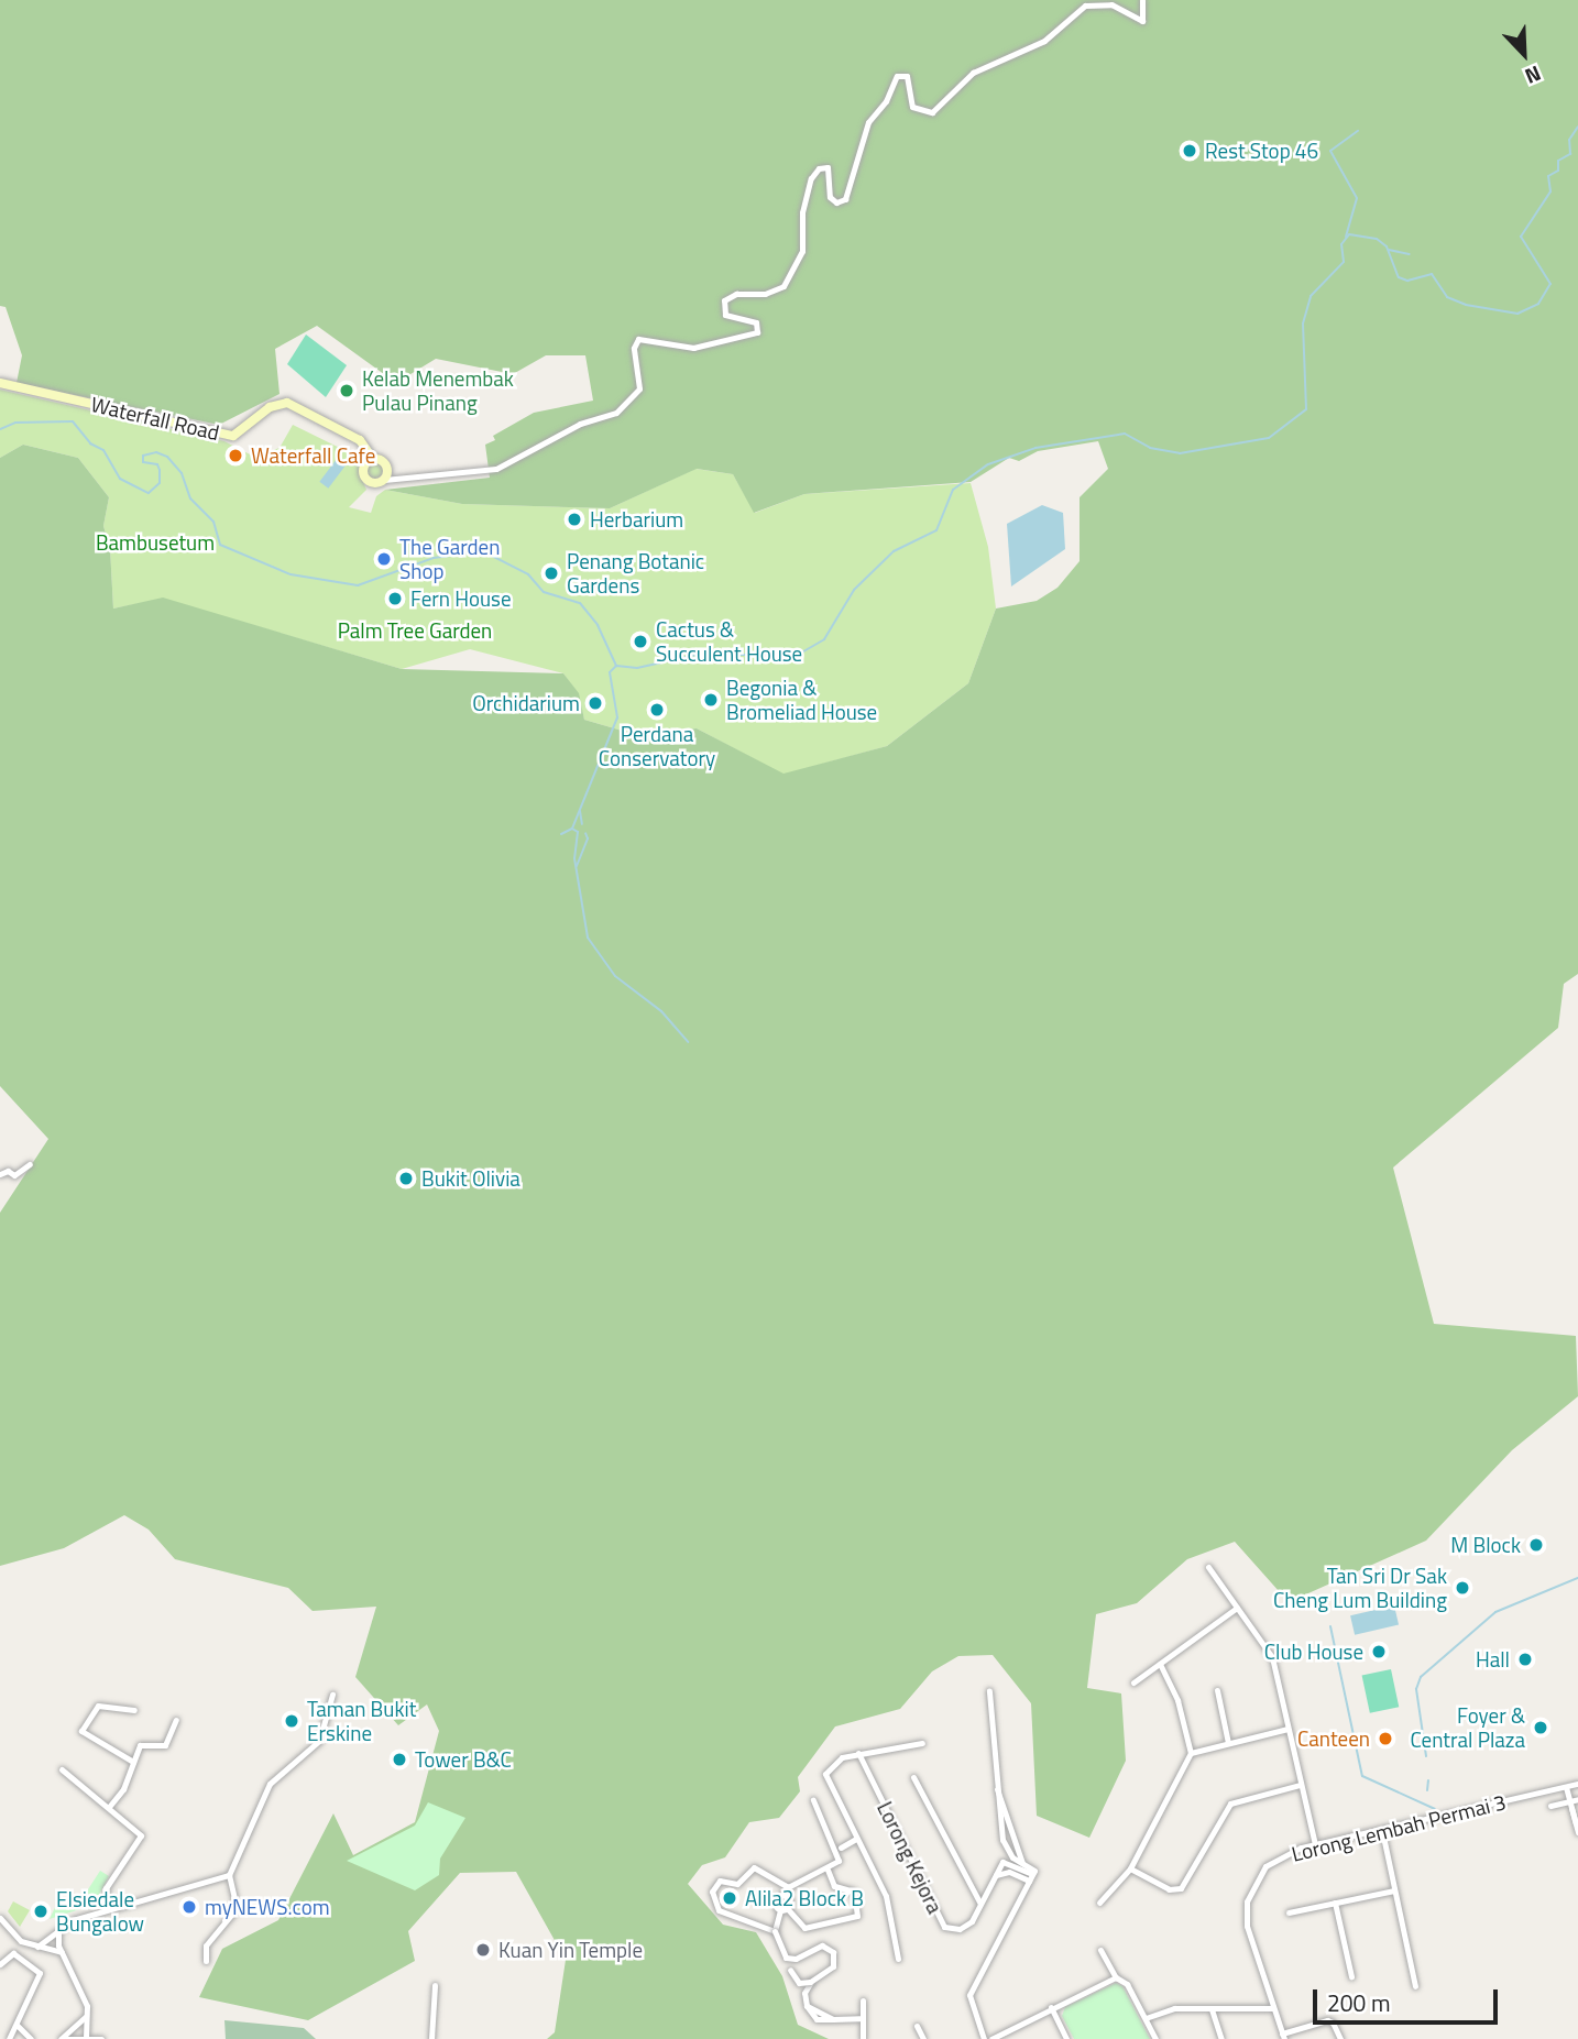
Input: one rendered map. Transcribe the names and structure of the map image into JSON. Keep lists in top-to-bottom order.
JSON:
{
  "streets": {
    "street": ["Waterfall Road", "Lorong Lembah Permai 3", "Lorong Kejora"]
  },
  "parks": ["Bambusetum", "Palm Tree Garden"],
  "places": [
    "Rest Stop 46",
    "Kelab Menembak Pulau Pinang",
    "Waterfall Cafe",
    "Herbarium",
    "The Garden Shop",
    "Penang Botanic Gardens",
    "Fern House",
    "Cactus & Succulent House",
    "Begonia & Bromeliad House",
    "Orchidarium",
    "Perdana Conservatory",
    "Bukit Olivia",
    "M Block",
    "Tan Sri Dr Sak Cheng Lum Building",
    "Club House",
    "Hall",
    "Taman Bukit Erskine",
    "Foyer & Central Plaza",
    "Canteen",
    "Tower B&C",
    "Alila2 Block B",
    "myNEWS.com",
    "Elsiedale Bungalow",
    "Kuan Yin Temple"
  ],
  "scale_bar": "200 m",
  "north": "bottom right"
}
